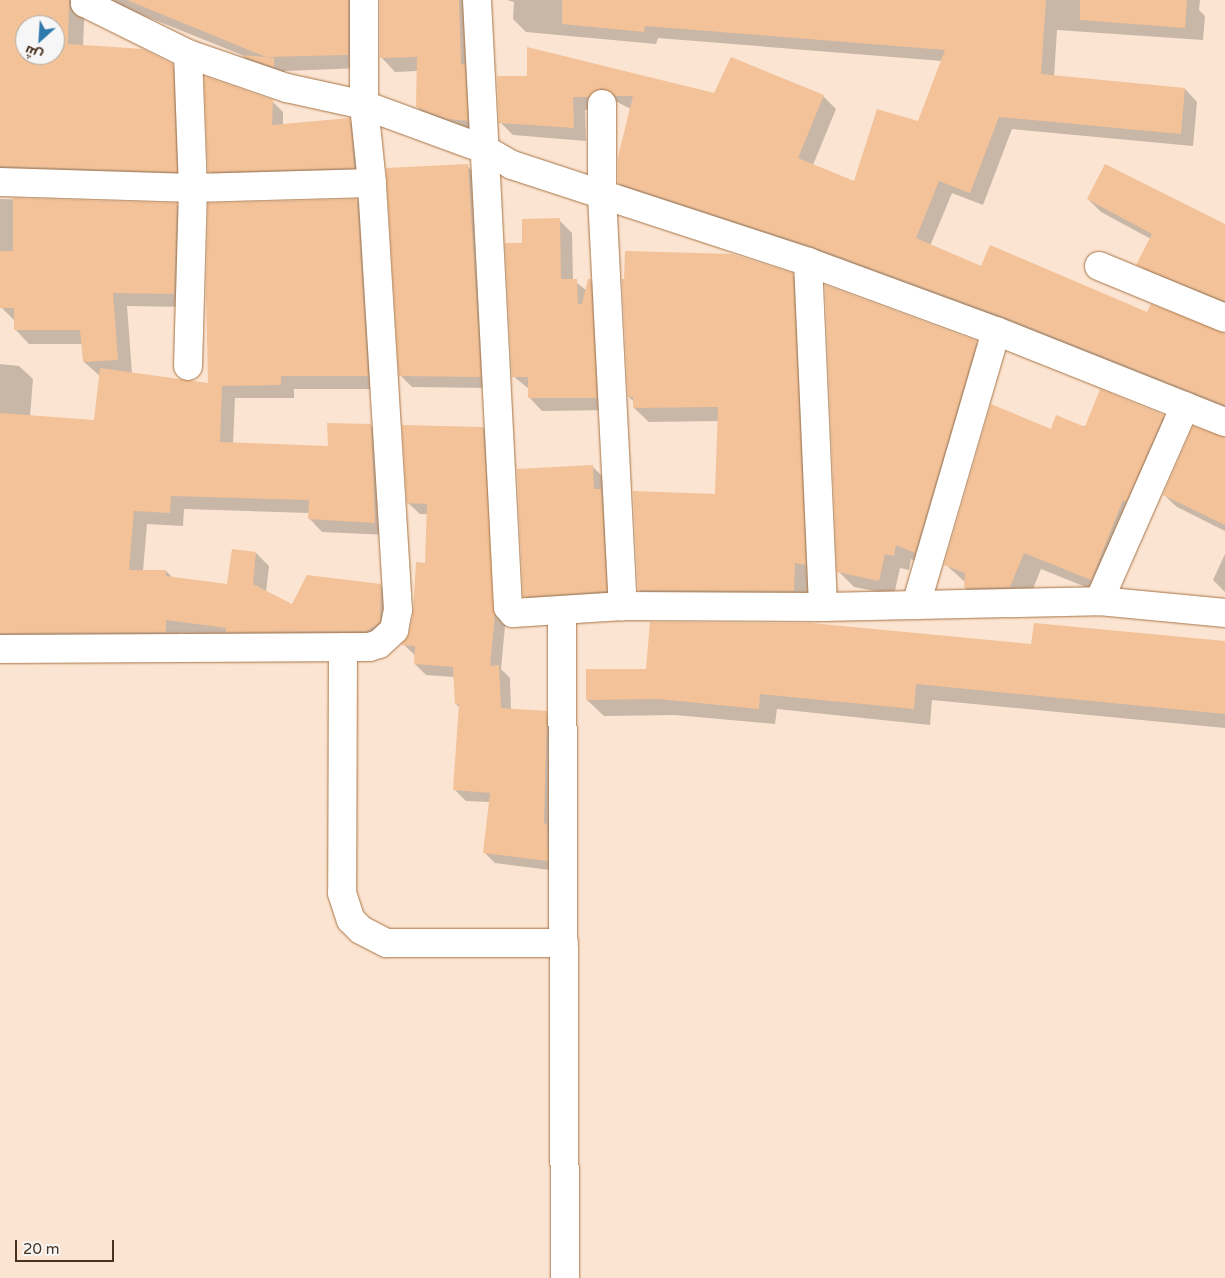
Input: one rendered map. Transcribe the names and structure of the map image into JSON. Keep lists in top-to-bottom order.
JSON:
{
  "scale_bar": "20 m",
  "north": "bottom left"
}
